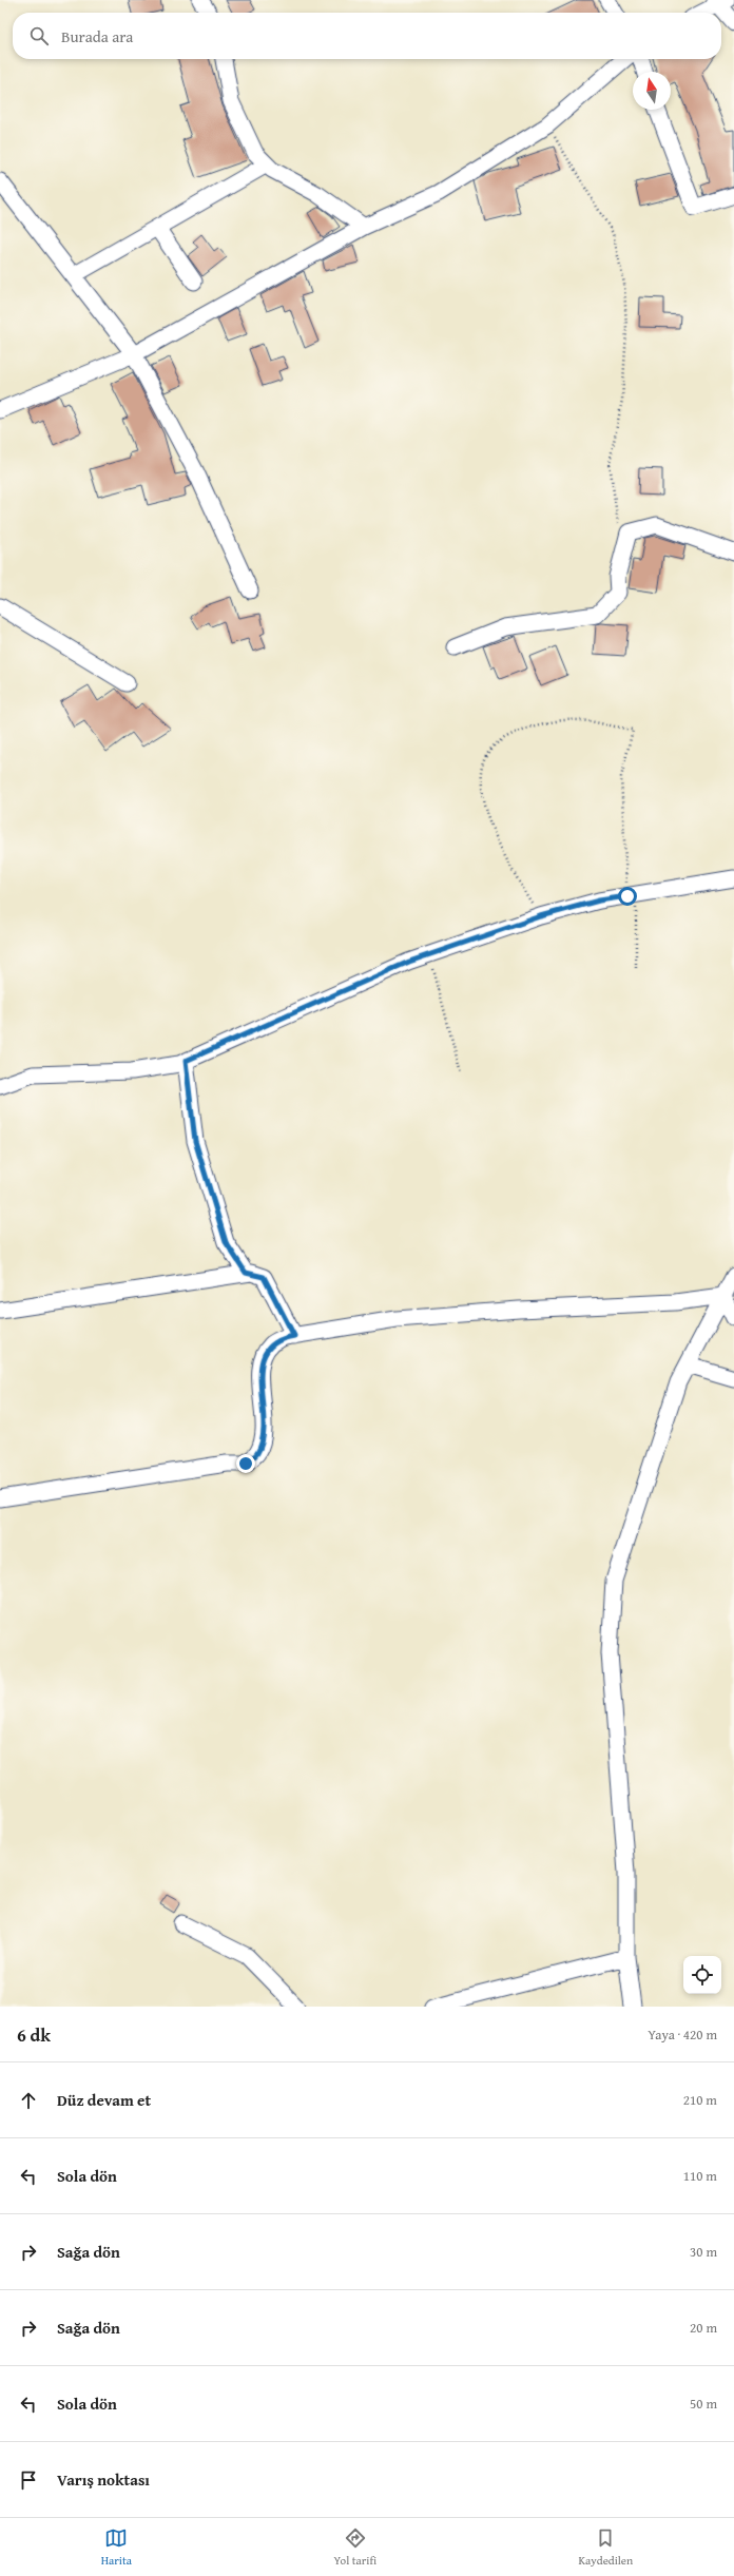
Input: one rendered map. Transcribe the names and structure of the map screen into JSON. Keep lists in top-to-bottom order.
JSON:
{
  "north": "top",
  "page": {
    "search": "Burada ara",
    "heading": ["6 dk", "Yaya · 420 m"],
    "list": [
      ["Düz devam et", "210 m"],
      ["Sola dön", "110 m"],
      ["Sağa dön", "30 m"],
      ["Sağa dön", "20 m"],
      ["Sola dön", "50 m"],
      "Varış noktası"
    ],
    "nav": ["Harita", "Yol tarifi", "Kaydedilen"]
  }
}
